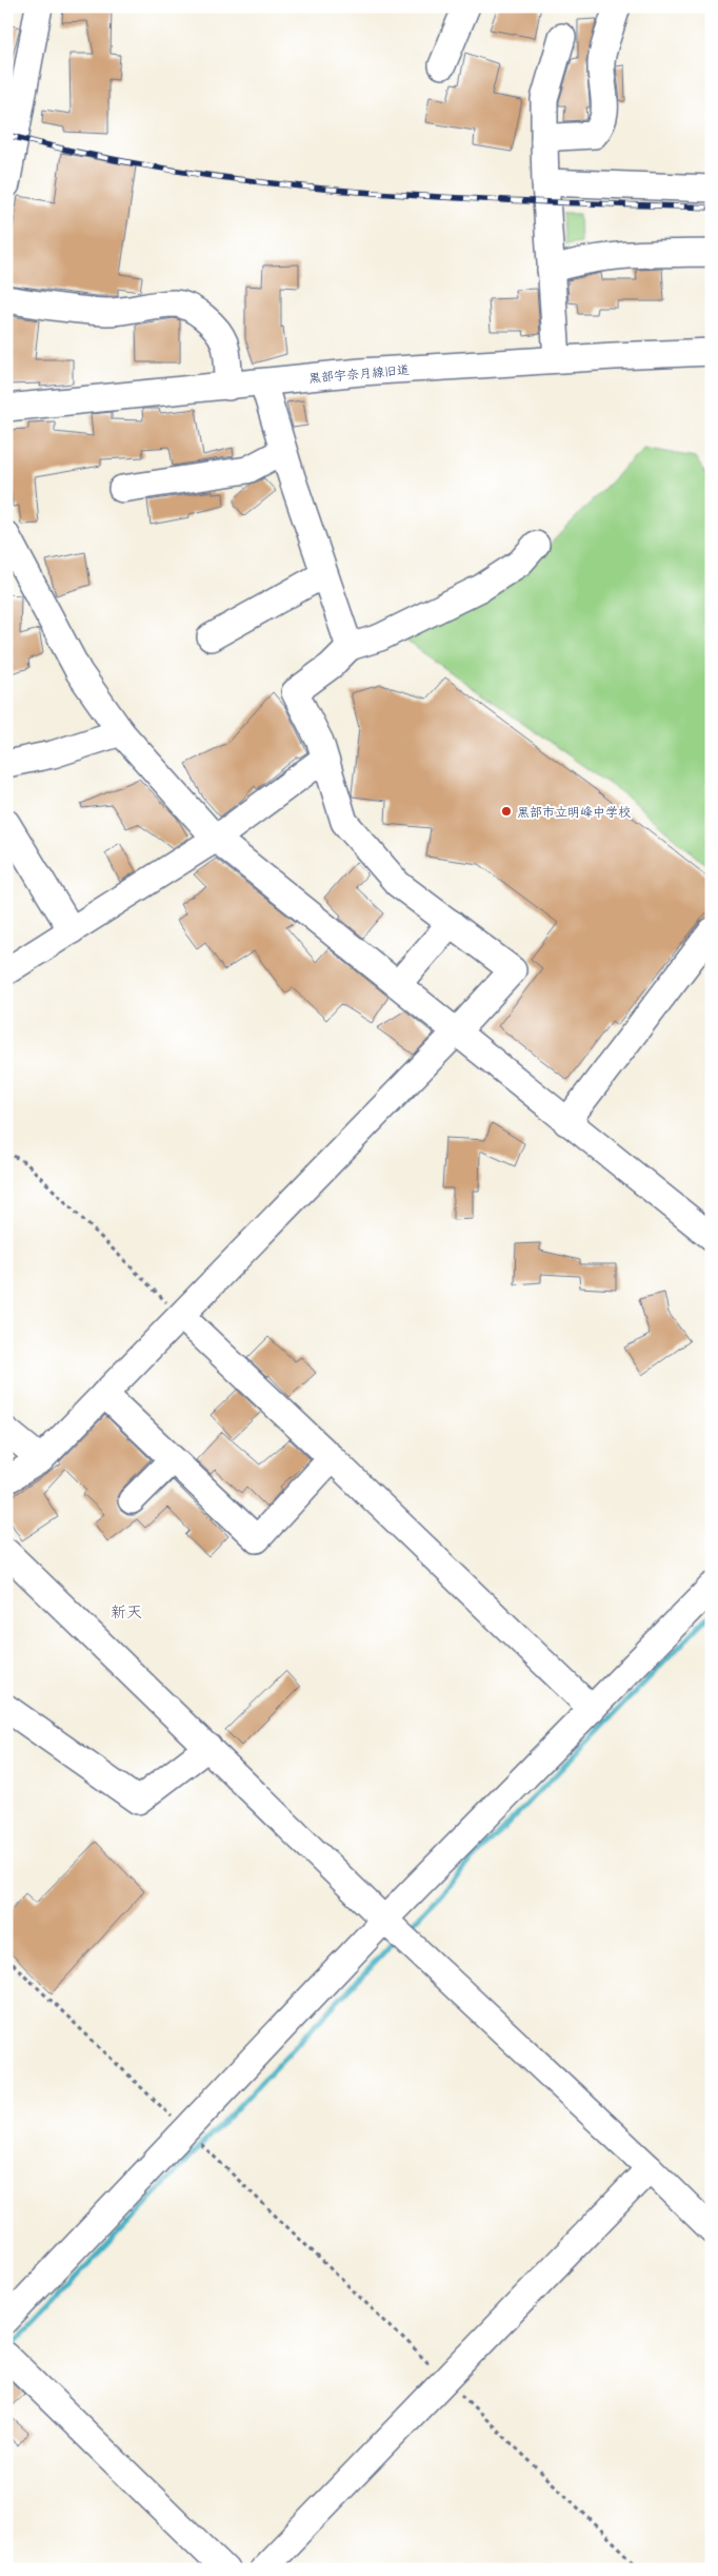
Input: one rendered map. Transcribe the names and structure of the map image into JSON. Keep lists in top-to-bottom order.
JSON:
{
  "streets": {
    "street": ["黒部宇奈月線旧道"]
  },
  "districts": ["新天"],
  "places": ["黒部市立明峰中学校"]
}
